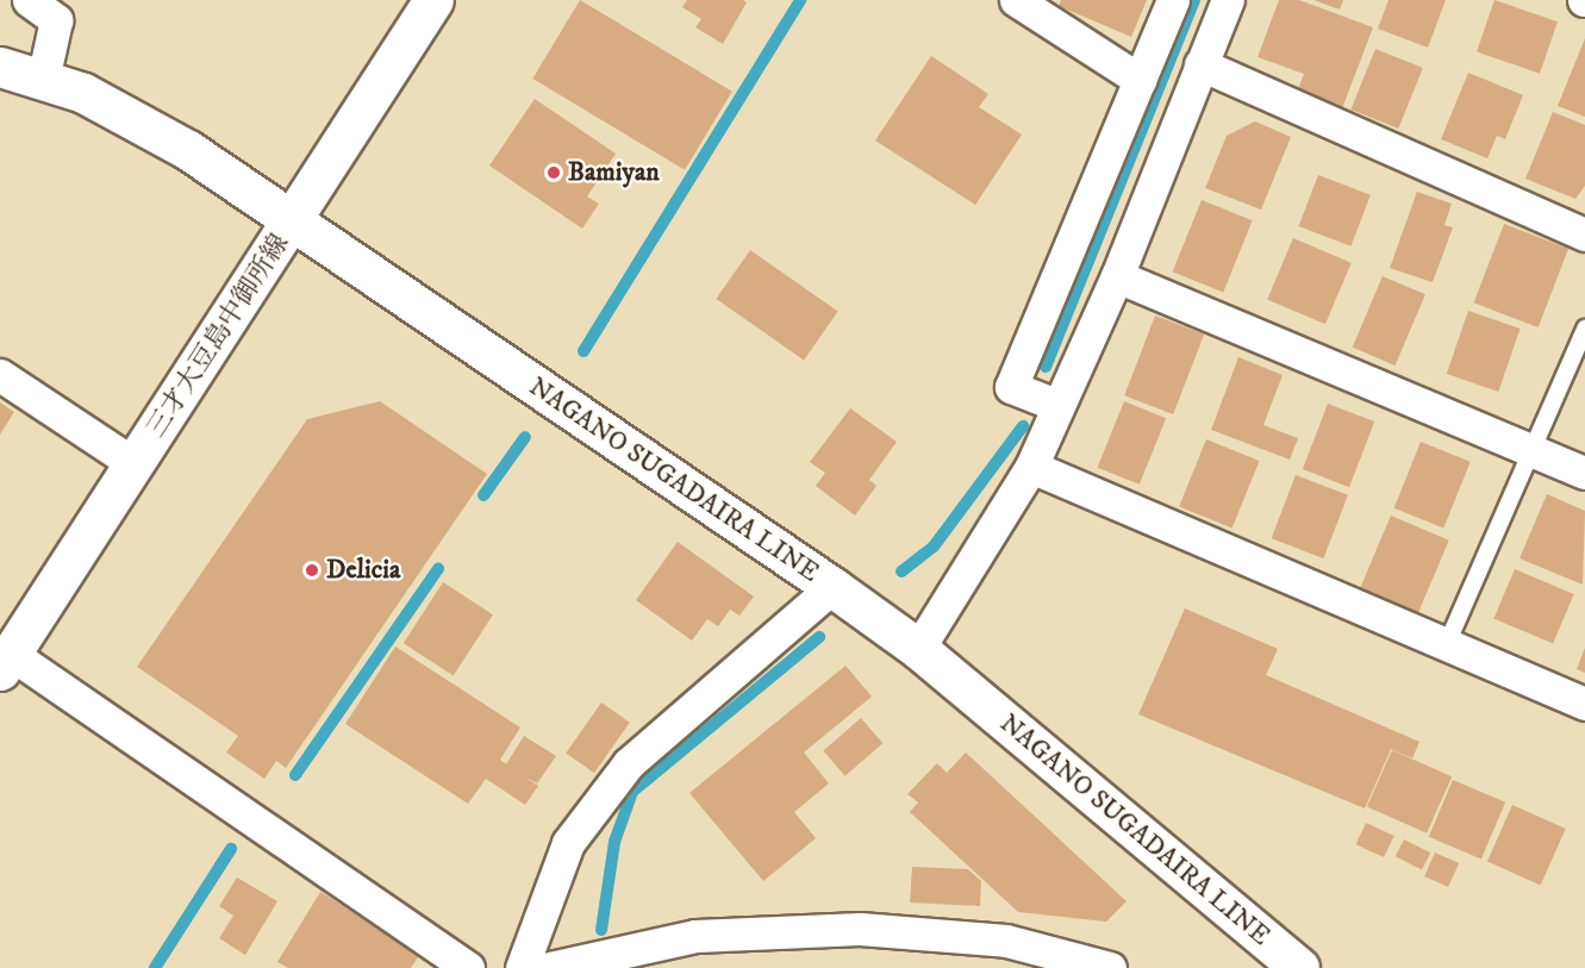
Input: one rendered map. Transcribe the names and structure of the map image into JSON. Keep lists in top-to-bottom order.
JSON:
{
  "streets": {
    "main road": ["三才大豆島中御所線", "NAGANO SUGADAIRA LINE"]
  },
  "crossings": [
    ["三才大豆島中御所線", "NAGANO SUGADAIRA LINE"]
  ],
  "places": ["Bamiyan", "Delicia"]
}
